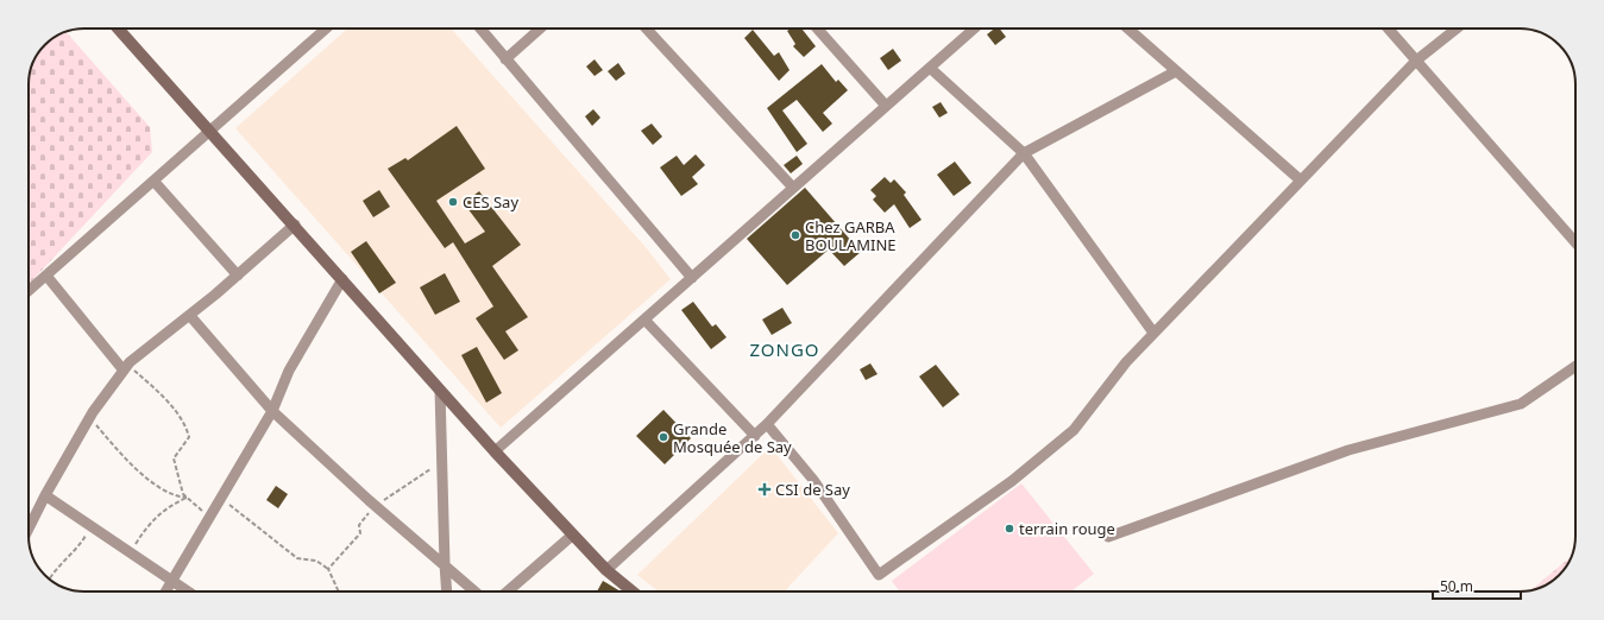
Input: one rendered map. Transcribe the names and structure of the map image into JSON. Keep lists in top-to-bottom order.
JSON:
{
  "districts": ["ZONGO"],
  "places": {
    "other": [
      "CES Say",
      "Chez GARBA BOULAMINE",
      "Grande Mosquée de Say",
      "terrain rouge"
    ],
    "health": ["CSI de Say"]
  },
  "scale_bar": "50 m"
}
